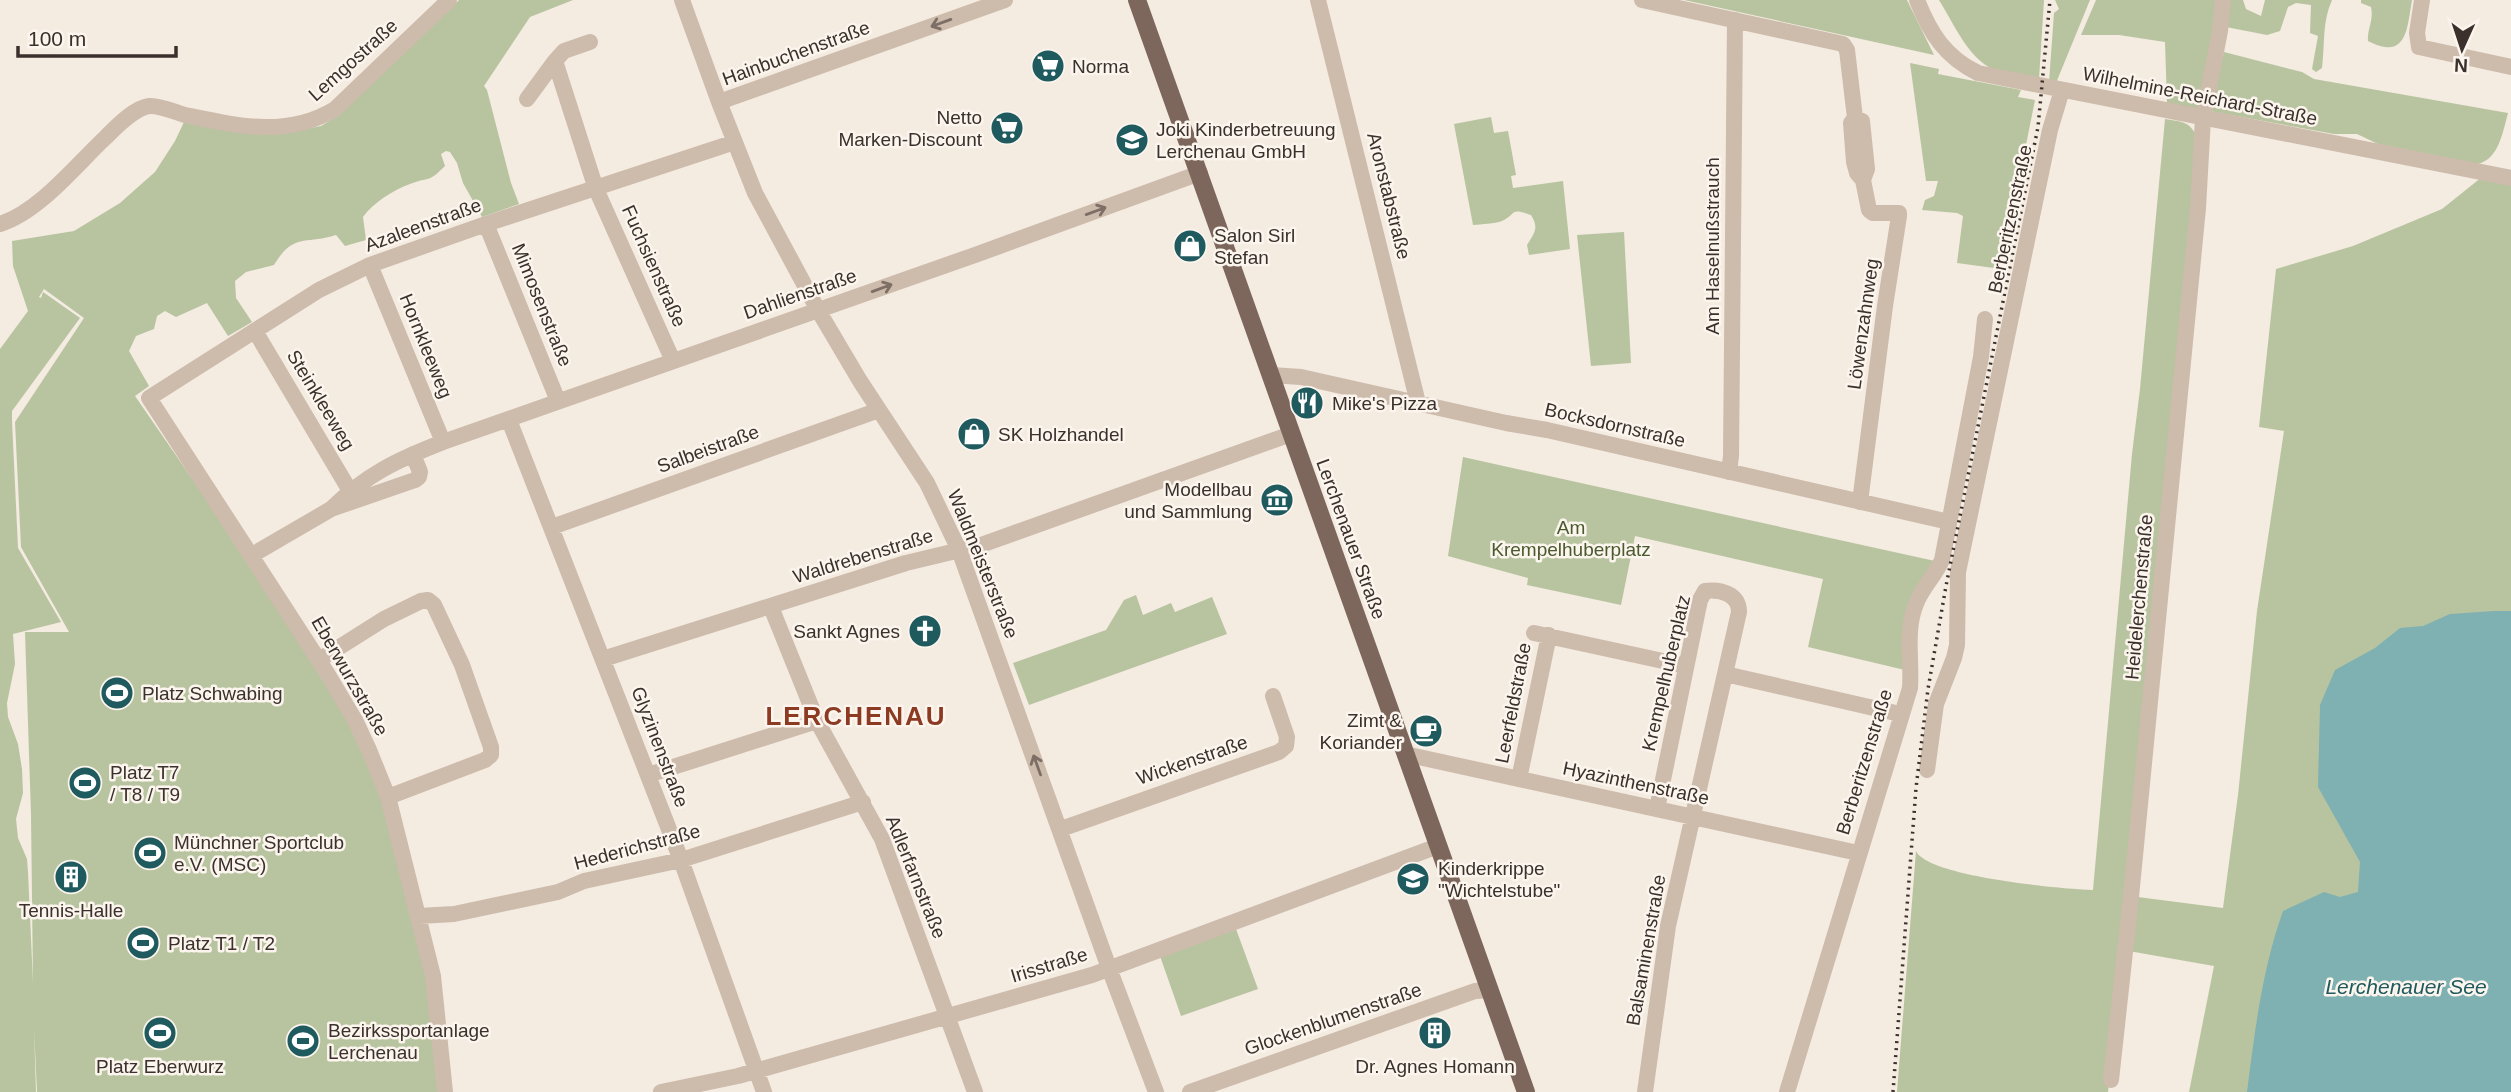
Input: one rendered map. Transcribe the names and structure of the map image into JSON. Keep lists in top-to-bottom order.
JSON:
{
  "streets": {
    "main road": ["Lerchenauer Straße"],
    "street": [
      "Hainbuchenstraße",
      "Lemgostraße",
      "Wilhelmine-Reichard-Straße",
      "Aronstabstraße",
      "Berberitzenstraße",
      "Azaleenstraße",
      "Am Haselnußstrauch",
      "Fuchsienstraße",
      "Dahlienstraße",
      "Mimosenstraße",
      "Löwenzahnweg",
      "Hornkleeweg",
      "Steinkleeweg",
      "Bocksdornstraße",
      "Salbeistraße",
      "Waldrebenstraße",
      "Waldmeisterstraße",
      "Heidelerchenstraße",
      "Krempelhuberplatz",
      "Eberwurzstraße",
      "Leerfeldstraße",
      "Glyzinenstraße",
      "Wickenstraße",
      "Hyazinthenstraße",
      "Hederichstraße",
      "Adlerfarnstraße",
      "Balsaminenstraße",
      "Irisstraße",
      "Glockenblumenstraße"
    ]
  },
  "crossings": [
    ["Hainbuchenstraße", "Waldmeisterstraße"],
    ["Wilhelmine-Reichard-Straße", "Berberitzenstraße"],
    ["Wilhelmine-Reichard-Straße", "Heidelerchenstraße"],
    ["Aronstabstraße", "Bocksdornstraße"],
    ["Berberitzenstraße", "Bocksdornstraße"],
    ["Berberitzenstraße", "Hyazinthenstraße"],
    ["Azaleenstraße", "Fuchsienstraße"],
    ["Azaleenstraße", "Mimosenstraße"],
    ["Azaleenstraße", "Hornkleeweg"],
    ["Azaleenstraße", "Steinkleeweg"],
    ["Azaleenstraße", "Waldmeisterstraße"],
    ["Azaleenstraße", "Eberwurzstraße"],
    ["Am Haselnußstrauch", "Löwenzahnweg"],
    ["Am Haselnußstrauch", "Bocksdornstraße"],
    ["Fuchsienstraße", "Dahlienstraße"],
    ["Dahlienstraße", "Mimosenstraße"],
    ["Dahlienstraße", "Hornkleeweg"],
    ["Dahlienstraße", "Steinkleeweg"],
    ["Dahlienstraße", "Lerchenauer Straße"],
    ["Dahlienstraße", "Waldmeisterstraße"],
    ["Dahlienstraße", "Eberwurzstraße"],
    ["Dahlienstraße", "Glyzinenstraße"],
    ["Löwenzahnweg", "Bocksdornstraße"],
    ["Bocksdornstraße", "Lerchenauer Straße"],
    ["Salbeistraße", "Waldmeisterstraße"],
    ["Salbeistraße", "Glyzinenstraße"],
    ["Lerchenauer Straße", "Waldrebenstraße"],
    ["Lerchenauer Straße", "Hyazinthenstraße"],
    ["Lerchenauer Straße", "Irisstraße"],
    ["Lerchenauer Straße", "Glockenblumenstraße"],
    ["Waldrebenstraße", "Waldmeisterstraße"],
    ["Waldrebenstraße", "Glyzinenstraße"],
    ["Waldrebenstraße", "Adlerfarnstraße"],
    ["Waldmeisterstraße", "Wickenstraße"],
    ["Waldmeisterstraße", "Irisstraße"],
    ["Krempelhuberplatz", "Leerfeldstraße"],
    ["Krempelhuberplatz", "Hyazinthenstraße"],
    ["Krempelhuberplatz", "Balsaminenstraße"],
    ["Eberwurzstraße", "Hederichstraße"],
    ["Leerfeldstraße", "Hyazinthenstraße"],
    ["Glyzinenstraße", "Hederichstraße"],
    ["Glyzinenstraße", "Irisstraße"],
    ["Hyazinthenstraße", "Balsaminenstraße"],
    ["Hederichstraße", "Adlerfarnstraße"],
    ["Adlerfarnstraße", "Irisstraße"]
  ],
  "one_way": ["Hainbuchenstraße", "Dahlienstraße"],
  "districts": ["LERCHENAU"],
  "water": ["Lerchenauer See"],
  "parks": ["Am Krempelhuberplatz"],
  "places": {
    "supermarket": ["Norma", "Netto Marken-Discount"],
    "school or university": ["Joki Kinderbetreuung Lerchenau GmbH", "Kinderkrippe \"Wichtelstube\""],
    "shop": ["Salon Sirl Stefan", "SK Holzhandel"],
    "restaurant": ["Mike's Pizza"],
    "museum": ["Modellbau und Sammlung"],
    "church": ["Sankt Agnes"],
    "sports": [
      "Platz Schwabing",
      "Platz T7 / T8 / T9",
      "Münchner Sportclub e.V. (MSC)",
      "Platz T1 / T2",
      "Platz Eberwurz",
      "Bezirkssportanlage Lerchenau"
    ],
    "cafe": ["Zimt & Koriander"],
    "building": ["Tennis-Halle", "Dr. Agnes Homann"]
  },
  "scale_bar": "100 m",
  "north": "bottom"
}
